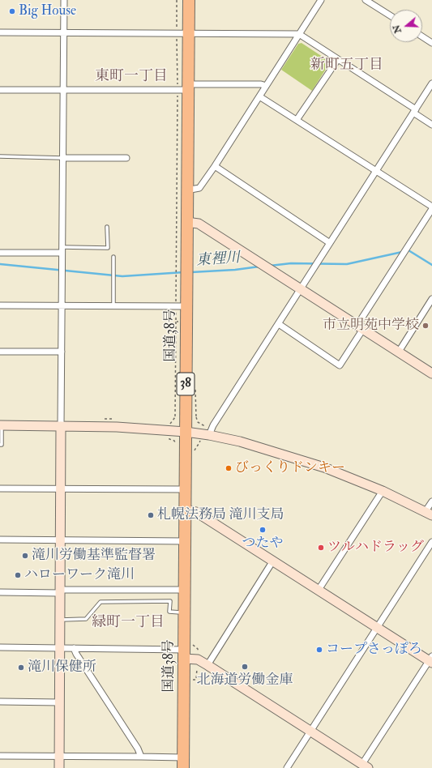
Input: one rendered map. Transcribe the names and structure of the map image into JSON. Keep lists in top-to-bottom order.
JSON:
{
  "streets": {
    "highway": ["国道38号", "38"]
  },
  "districts": ["新町五丁目", "東町一丁目", "緑町一丁目"],
  "water": ["東裡川"],
  "places": [
    "Big House",
    "市立明苑中学校",
    "びっくりドンキー",
    "札幌法務局 滝川支局",
    "つたや",
    "ツルハドラッグ",
    "滝川労働基準監督署",
    "ハローワーク滝川",
    "コープさっぽろ",
    "北海道労働金庫",
    "滝川保健所"
  ],
  "north": "left"
}
